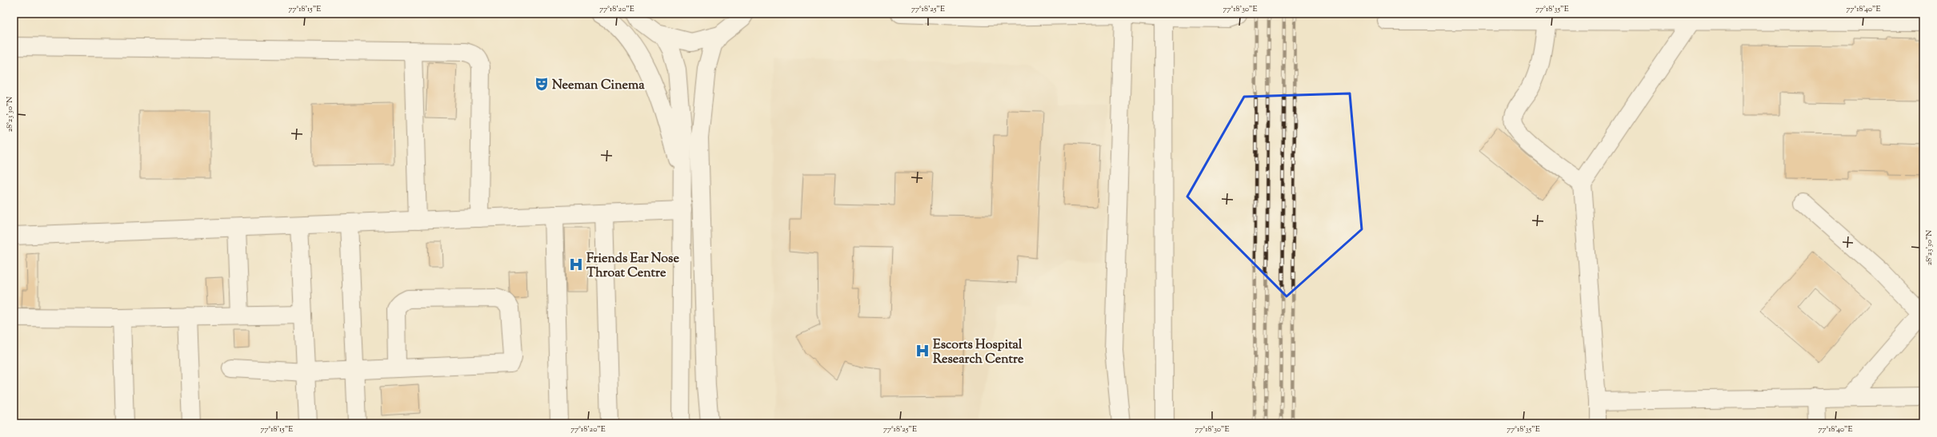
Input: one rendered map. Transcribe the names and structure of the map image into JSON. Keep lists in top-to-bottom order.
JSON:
{
  "places": {
    "theatre": ["Neeman Cinema"],
    "hospital": ["Friends Ear Nose Throat Centre", "Escorts Hospital Research Centre"]
  },
  "coordinates": [
    "77°18'15\"E",
    "77°18'20\"E",
    "77°18'25\"E",
    "77°18'30\"E",
    "77°18'35\"E",
    "77°18'40\"E",
    "28°23'30\"N"
  ]
}
